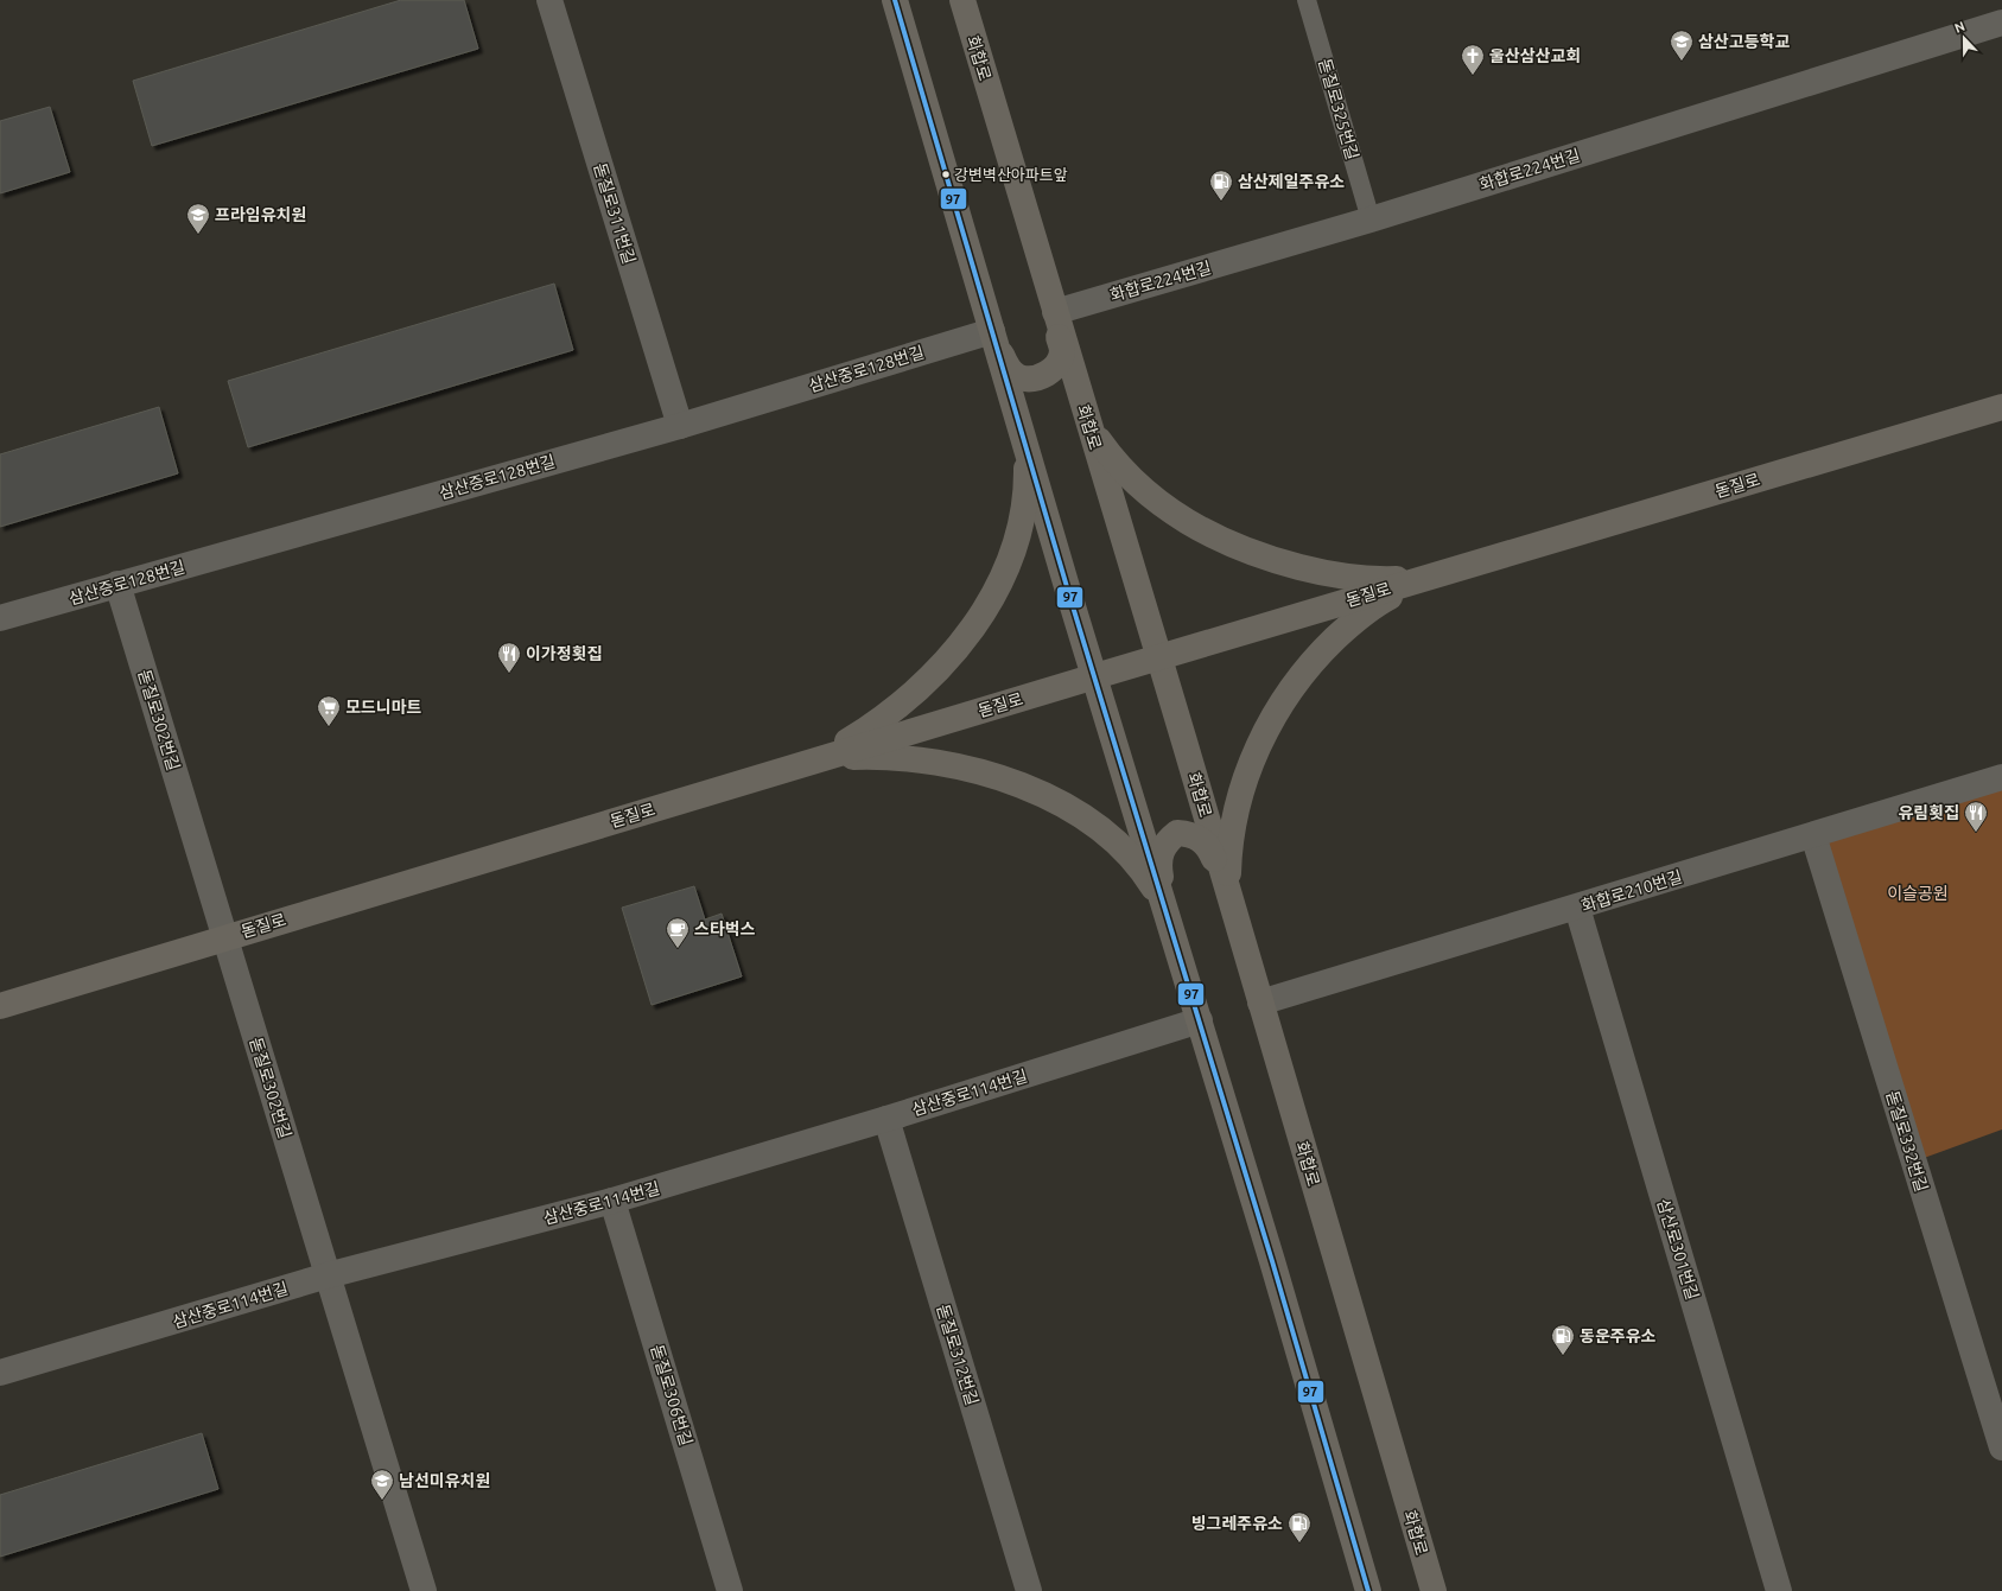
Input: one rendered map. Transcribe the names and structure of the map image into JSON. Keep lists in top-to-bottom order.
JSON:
{
  "streets": {
    "main road": ["화합로", "돋질로"],
    "street": [
      "화합로224번길",
      "돋질로311번길",
      "삼산중로128번길",
      "돋질로302번길",
      "화합로210번길",
      "삼산중로114번길",
      "돋질로332번길",
      "삼산로301번길",
      "돋질로312번길",
      "돋질로306번길"
    ],
    "lane": ["돋질로325번길"]
  },
  "crossings": [
    ["화합로", "화합로224번길"],
    ["화합로", "돋질로"],
    ["화합로", "화합로210번길"],
    ["돋질로325번길", "화합로224번길"],
    ["돋질로311번길", "삼산중로128번길"],
    ["삼산중로128번길", "돋질로302번길"],
    ["돋질로", "돋질로302번길"],
    ["돋질로302번길", "삼산중로114번길"],
    ["화합로210번길", "돋질로332번길"],
    ["화합로210번길", "삼산로301번길"],
    ["삼산중로114번길", "돋질로312번길"],
    ["삼산중로114번길", "돋질로306번길"]
  ],
  "parks": ["이슬공원"],
  "places": {
    "school or university": ["삼산고등학교", "프라임유치원", "남선미유치원"],
    "church": ["울산삼산교회"],
    "other": ["강변벽산아파트앞"],
    "fuel station": ["삼산제일주유소", "동운주유소", "빙그레주유소"],
    "restaurant": ["이가정횟집", "유림횟집"],
    "supermarket": ["모드니마트"],
    "cafe": ["스타벅스"]
  },
  "lines": ["transit line 97"],
  "north": "top"
}
